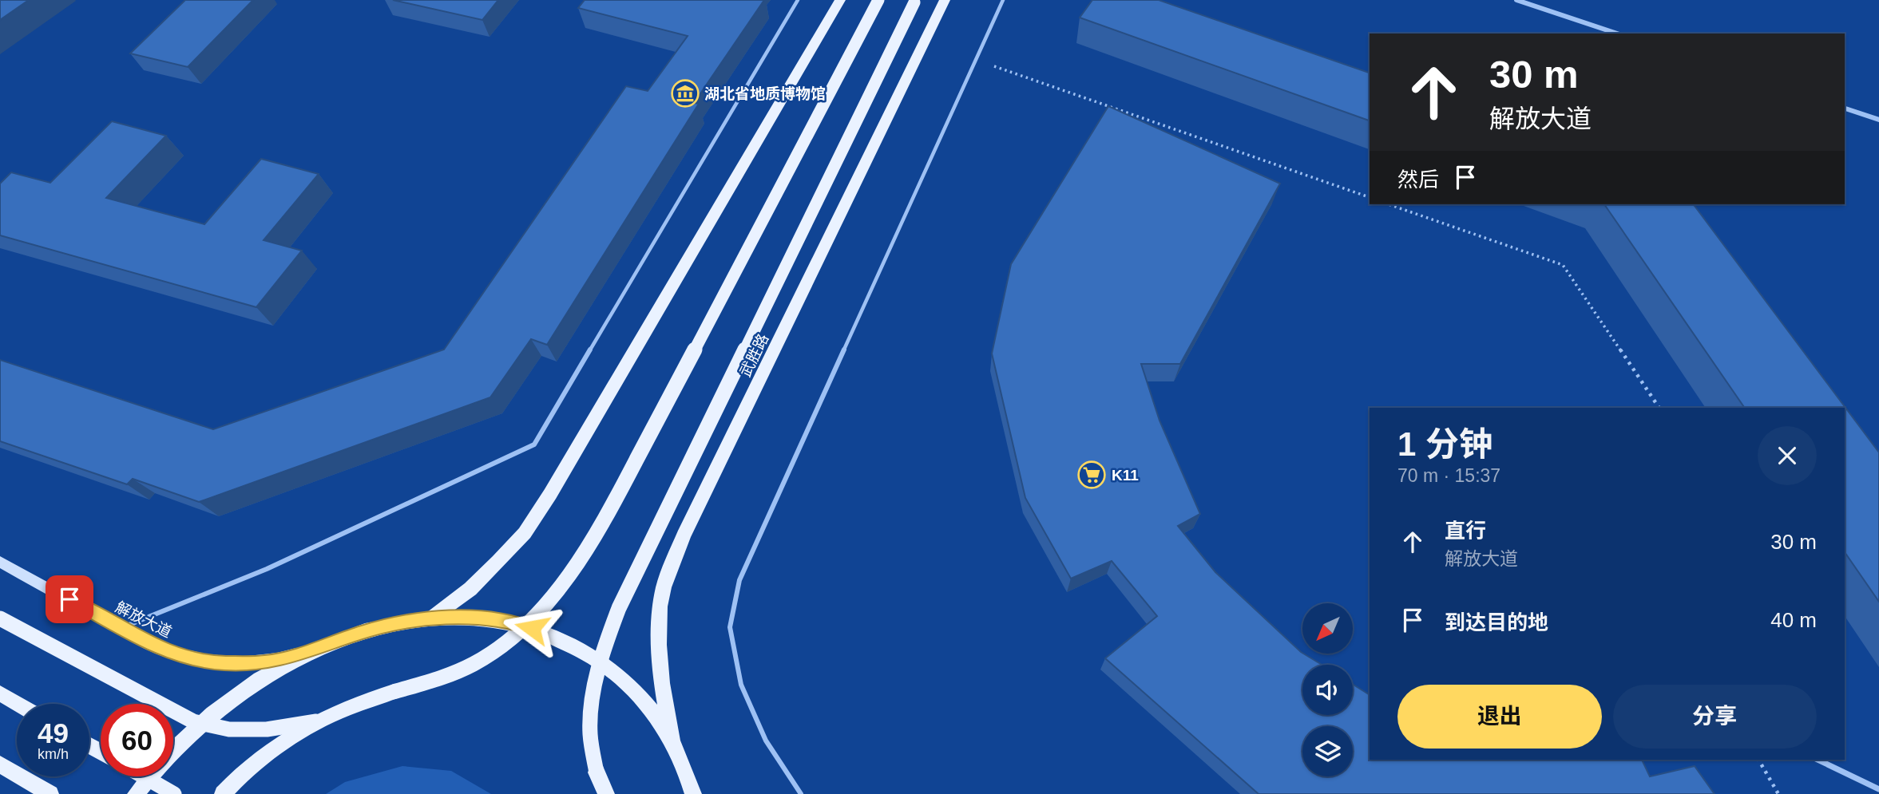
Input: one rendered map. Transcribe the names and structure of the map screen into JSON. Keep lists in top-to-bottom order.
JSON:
{
  "streets": {
    "main road": ["武胜路", "解放大道"]
  },
  "places": {
    "museum": ["湖北省地质博物馆"],
    "supermarket": ["K11"]
  },
  "north": "bottom left",
  "page": {
    "turn": ["30 m", "解放大道"],
    "then": "然后",
    "heading": ["1 分钟", "70 m · 15:37"],
    "list": [
      {
        "name": "直行",
        "note": "解放大道",
        "value": "30 m"
      },
      {
        "name": "到达目的地",
        "value": "40 m"
      }
    ],
    "buttons": ["退出", "分享"],
    "speed": "49 km/h",
    "limit": "60"
  }
}
